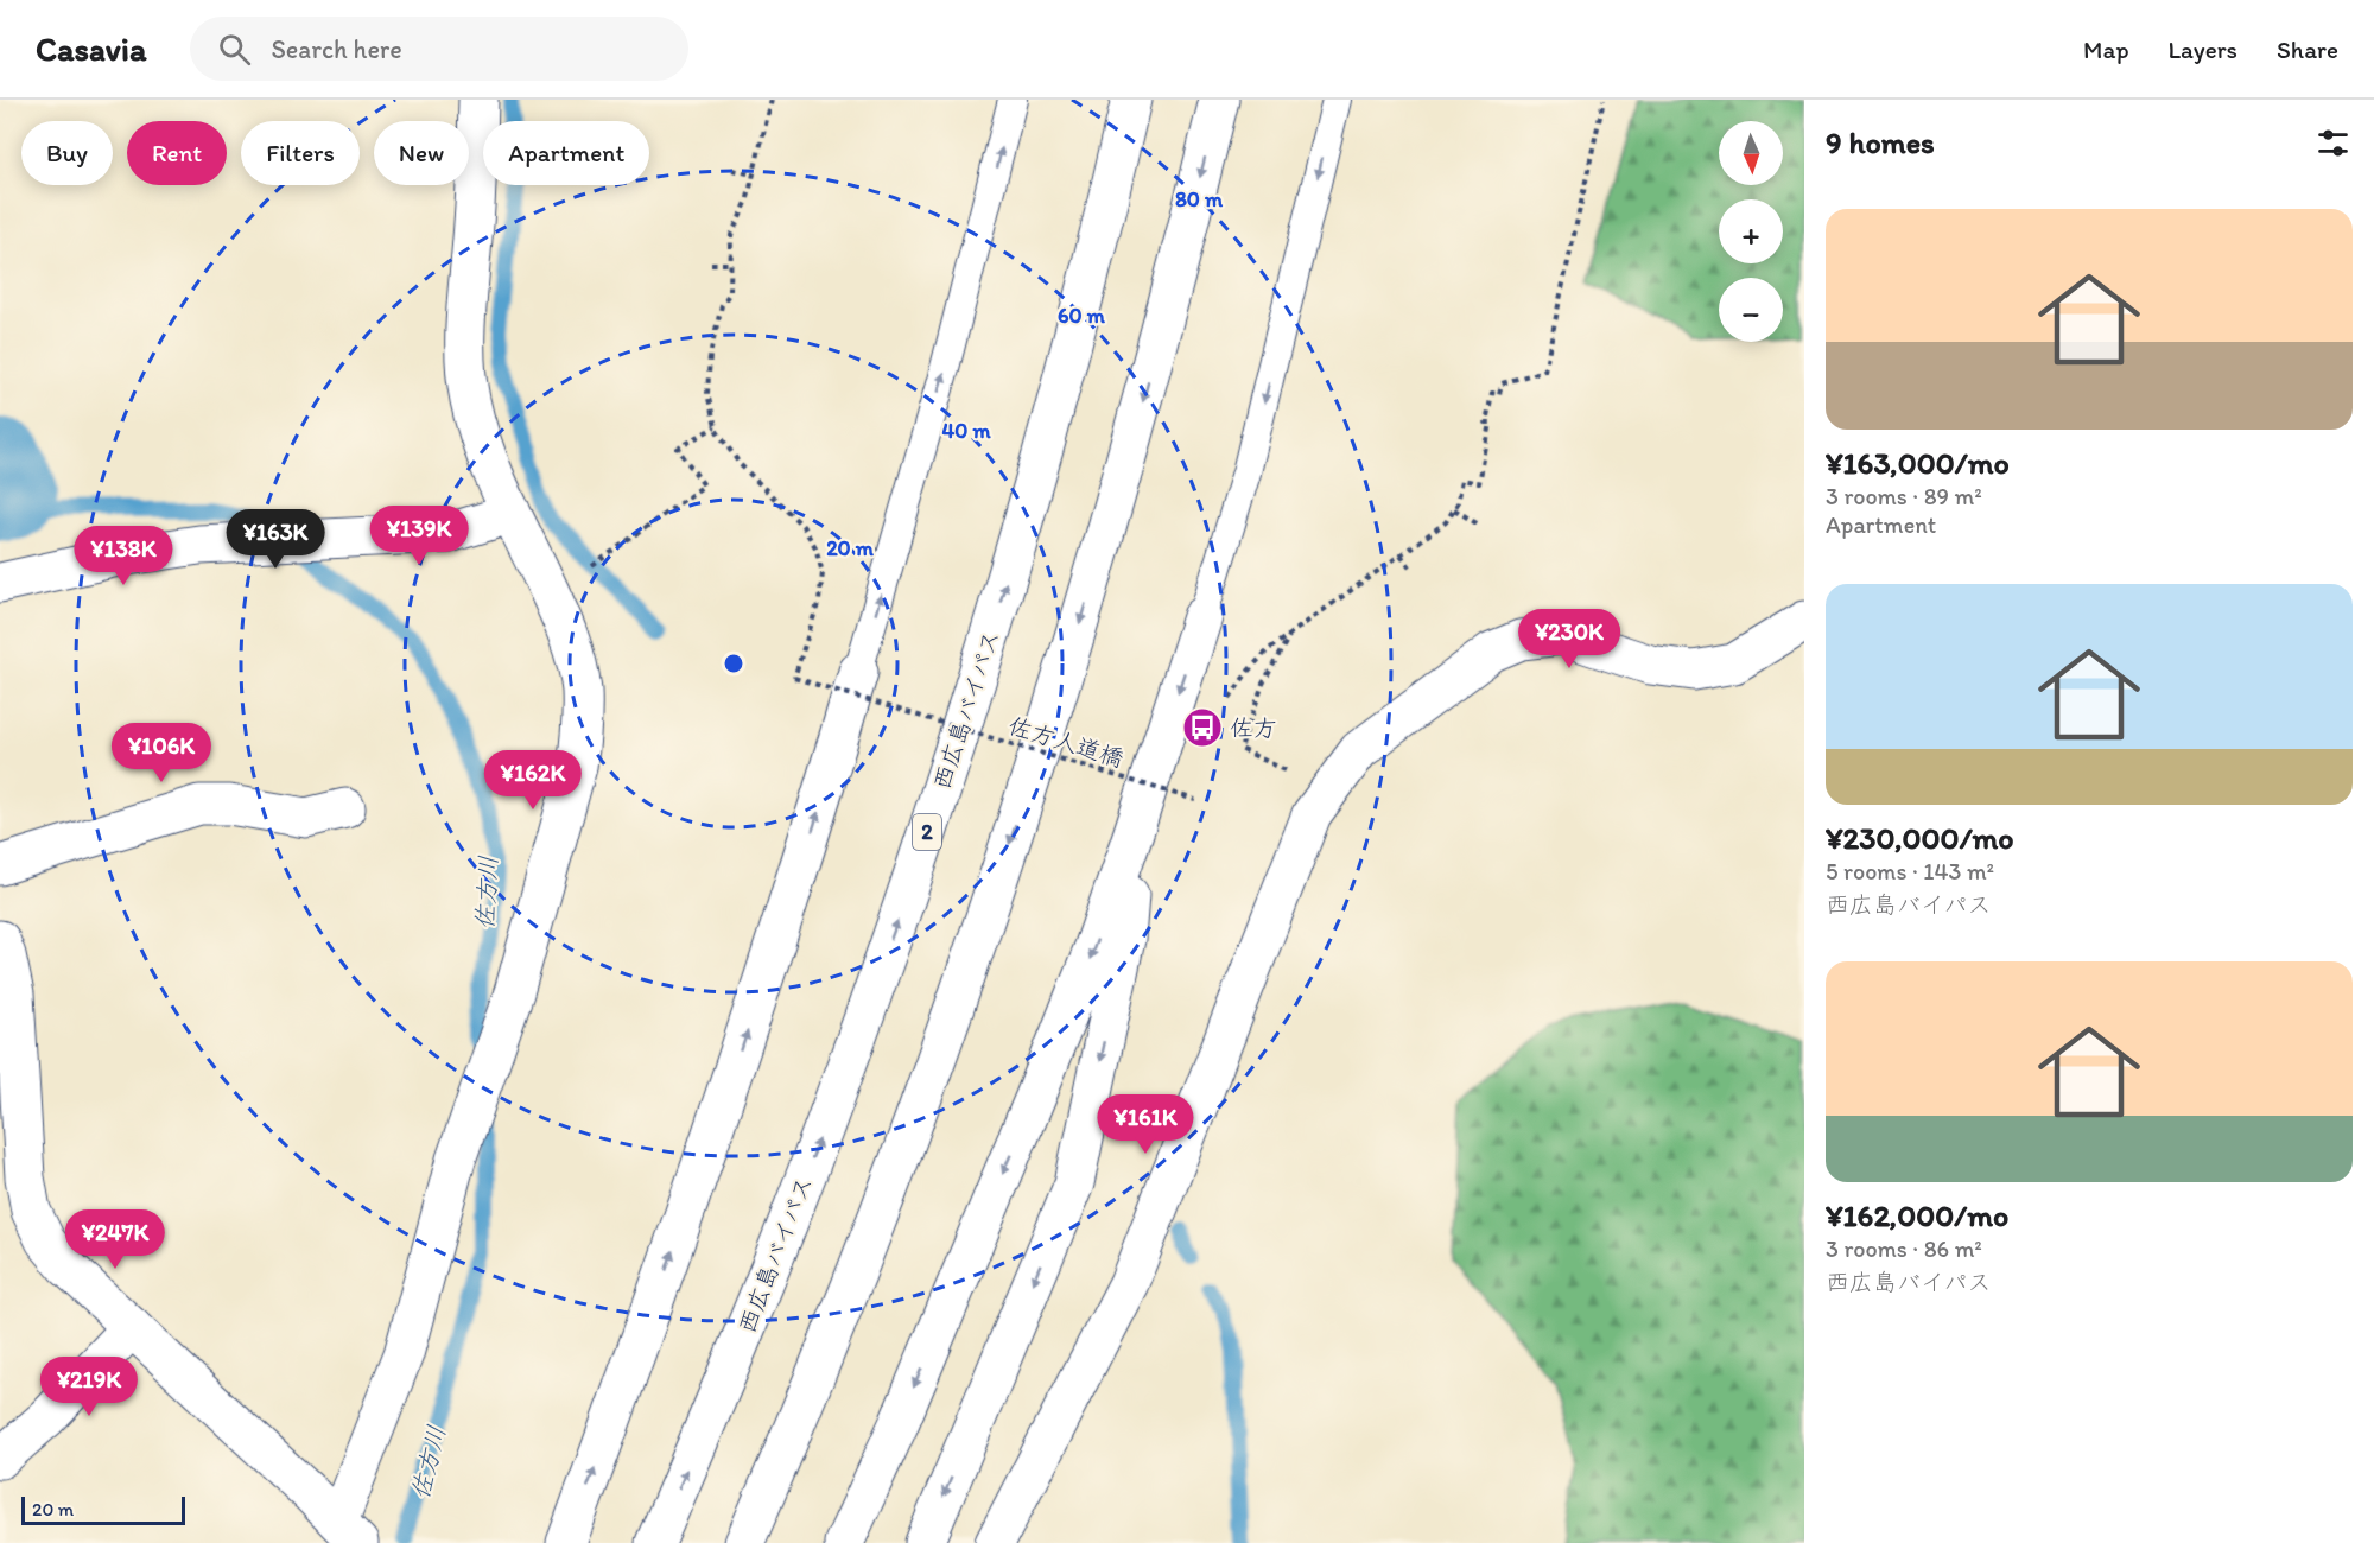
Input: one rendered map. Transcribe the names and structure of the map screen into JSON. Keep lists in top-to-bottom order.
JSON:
{
  "streets": {
    "main road": ["西広島バイパス", "2"],
    "path": ["佐方人道橋"]
  },
  "water": ["佐方川"],
  "places": {
    "bus stop": ["佐方"]
  },
  "scale_bar": "20 m",
  "north": "bottom",
  "page": {
    "header": "Casavia",
    "search": "Search here",
    "nav": ["Map", "Layers", "Share"],
    "heading": "9 homes",
    "map_buttons": ["+", "−"],
    "chip": [
      "Buy",
      "Rent",
      "Filters",
      "New",
      "Apartment"
    ],
    "list": [
      {
        "name": "¥163,000/mo",
        "note": "3 rooms · 89 m² · Apartment"
      },
      {
        "name": "¥230,000/mo",
        "note": "5 rooms · 143 m² · 西広島バイパス"
      },
      {
        "name": "¥162,000/mo",
        "note": "3 rooms · 86 m² · 西広島バイパス"
      }
    ],
    "price": [
      "¥139K",
      "¥163K",
      "¥138K",
      "¥230K",
      "¥106K",
      "¥162K",
      "¥161K",
      "¥247K",
      "¥219K"
    ],
    "scale": "20 m"
  },
  "rings": [
    "80 m",
    "60 m",
    "40 m",
    "20 m"
  ]
}
